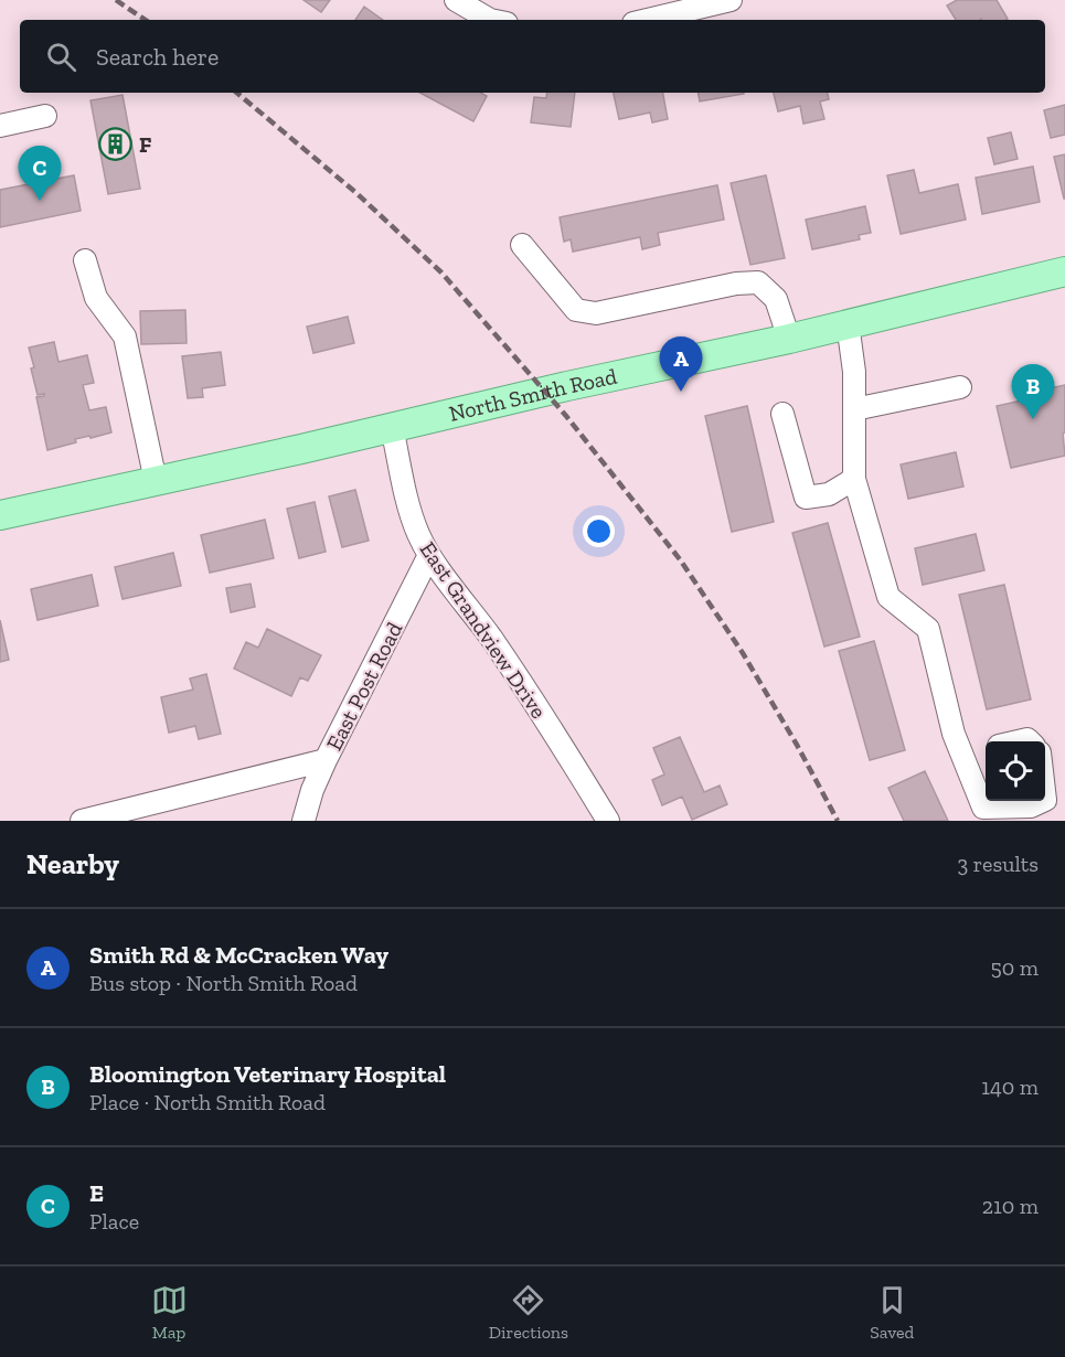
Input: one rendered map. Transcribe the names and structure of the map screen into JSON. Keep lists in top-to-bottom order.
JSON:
{
  "streets": {
    "main road": ["North Smith Road"],
    "street": ["East Grandview Drive", "East Post Road"]
  },
  "crossings": [
    ["North Smith Road", "East Grandview Drive"],
    ["East Grandview Drive", "East Post Road"]
  ],
  "places": {
    "building": ["F"]
  },
  "page": {
    "search": "Search here",
    "pins": ["C", "A", "B"],
    "heading": ["Nearby", "3 results"],
    "list": [
      {
        "mark": "A",
        "name": "Smith Rd & McCracken Way",
        "note": "Bus stop · North Smith Road",
        "value": "50 m"
      },
      {
        "mark": "B",
        "name": "Bloomington Veterinary Hospital",
        "note": "Place · North Smith Road",
        "value": "140 m"
      },
      {
        "mark": "C",
        "name": "E",
        "note": "Place",
        "value": "210 m"
      }
    ],
    "nav": ["Map", "Directions", "Saved"]
  }
}
